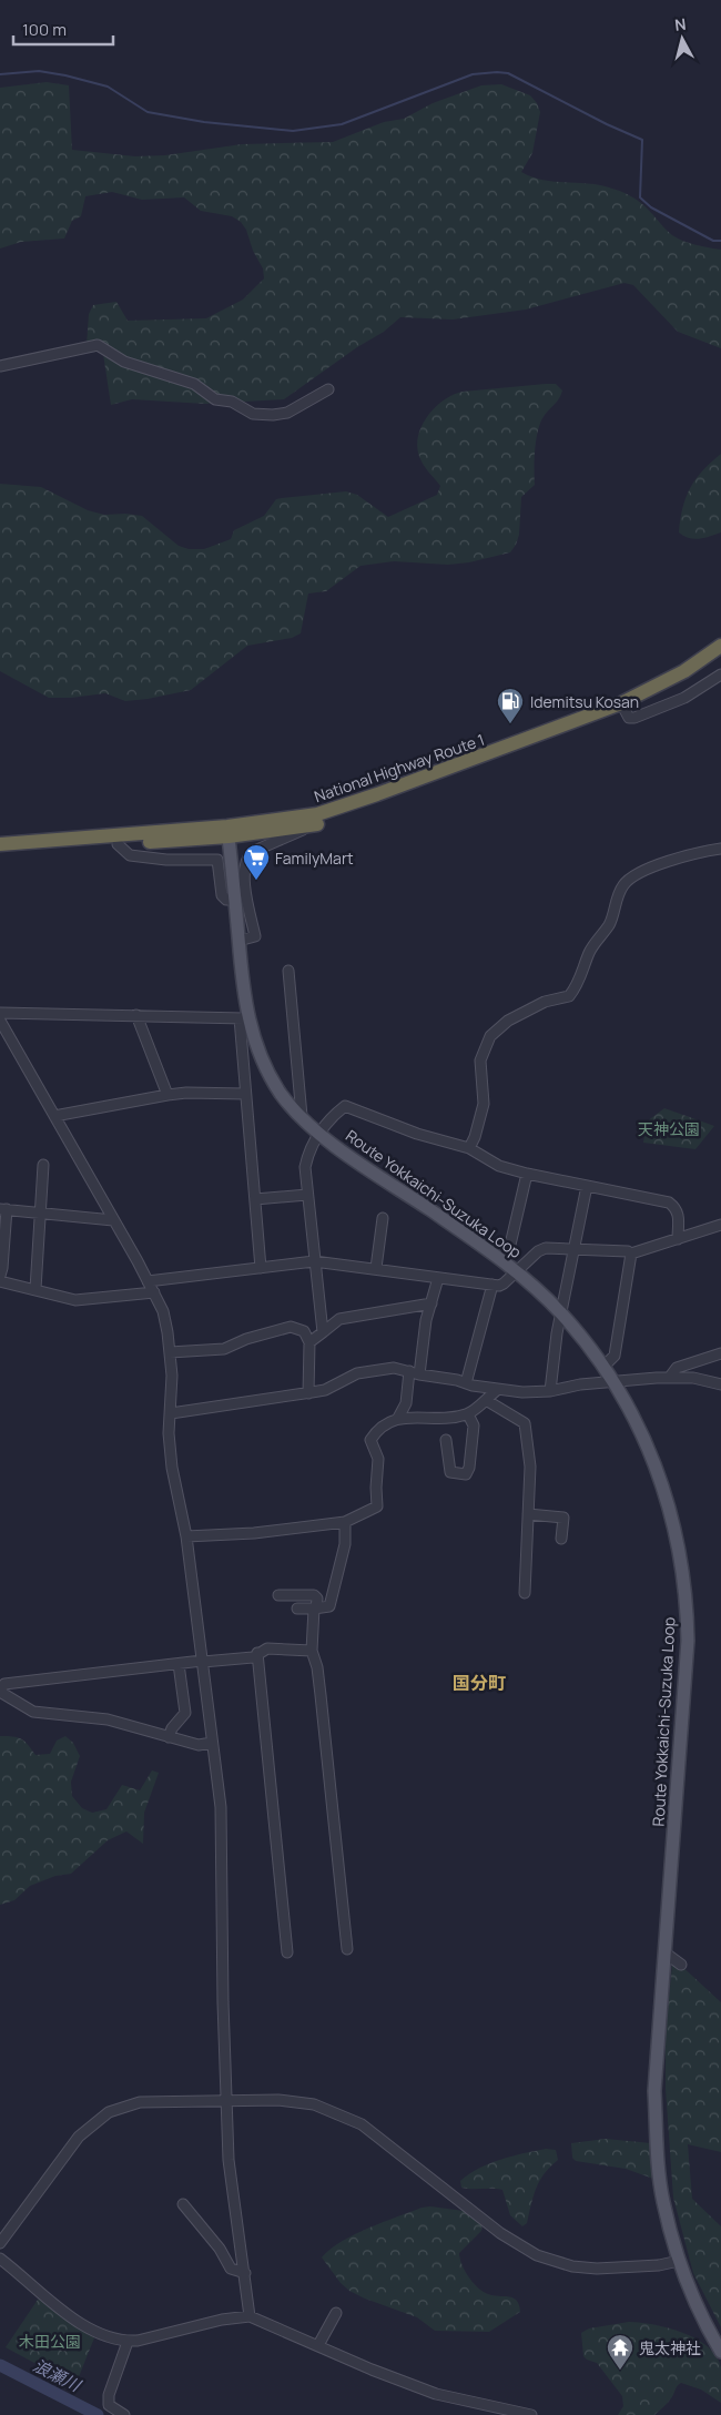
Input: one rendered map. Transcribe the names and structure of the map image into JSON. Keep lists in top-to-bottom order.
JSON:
{
  "streets": {
    "highway": ["National Highway Route 1"],
    "main road": ["Route Yokkaichi-Suzuka Loop"]
  },
  "crossings": [
    ["National Highway Route 1", "Route Yokkaichi-Suzuka Loop"]
  ],
  "districts": ["国分町"],
  "water": ["浪瀬川"],
  "parks": ["天神公園", "木田公園"],
  "places": {
    "fuel station": ["Idemitsu Kosan"],
    "supermarket": ["FamilyMart"],
    "temple": ["鬼太神社"]
  },
  "scale_bar": "100 m",
  "north": "top"
}
